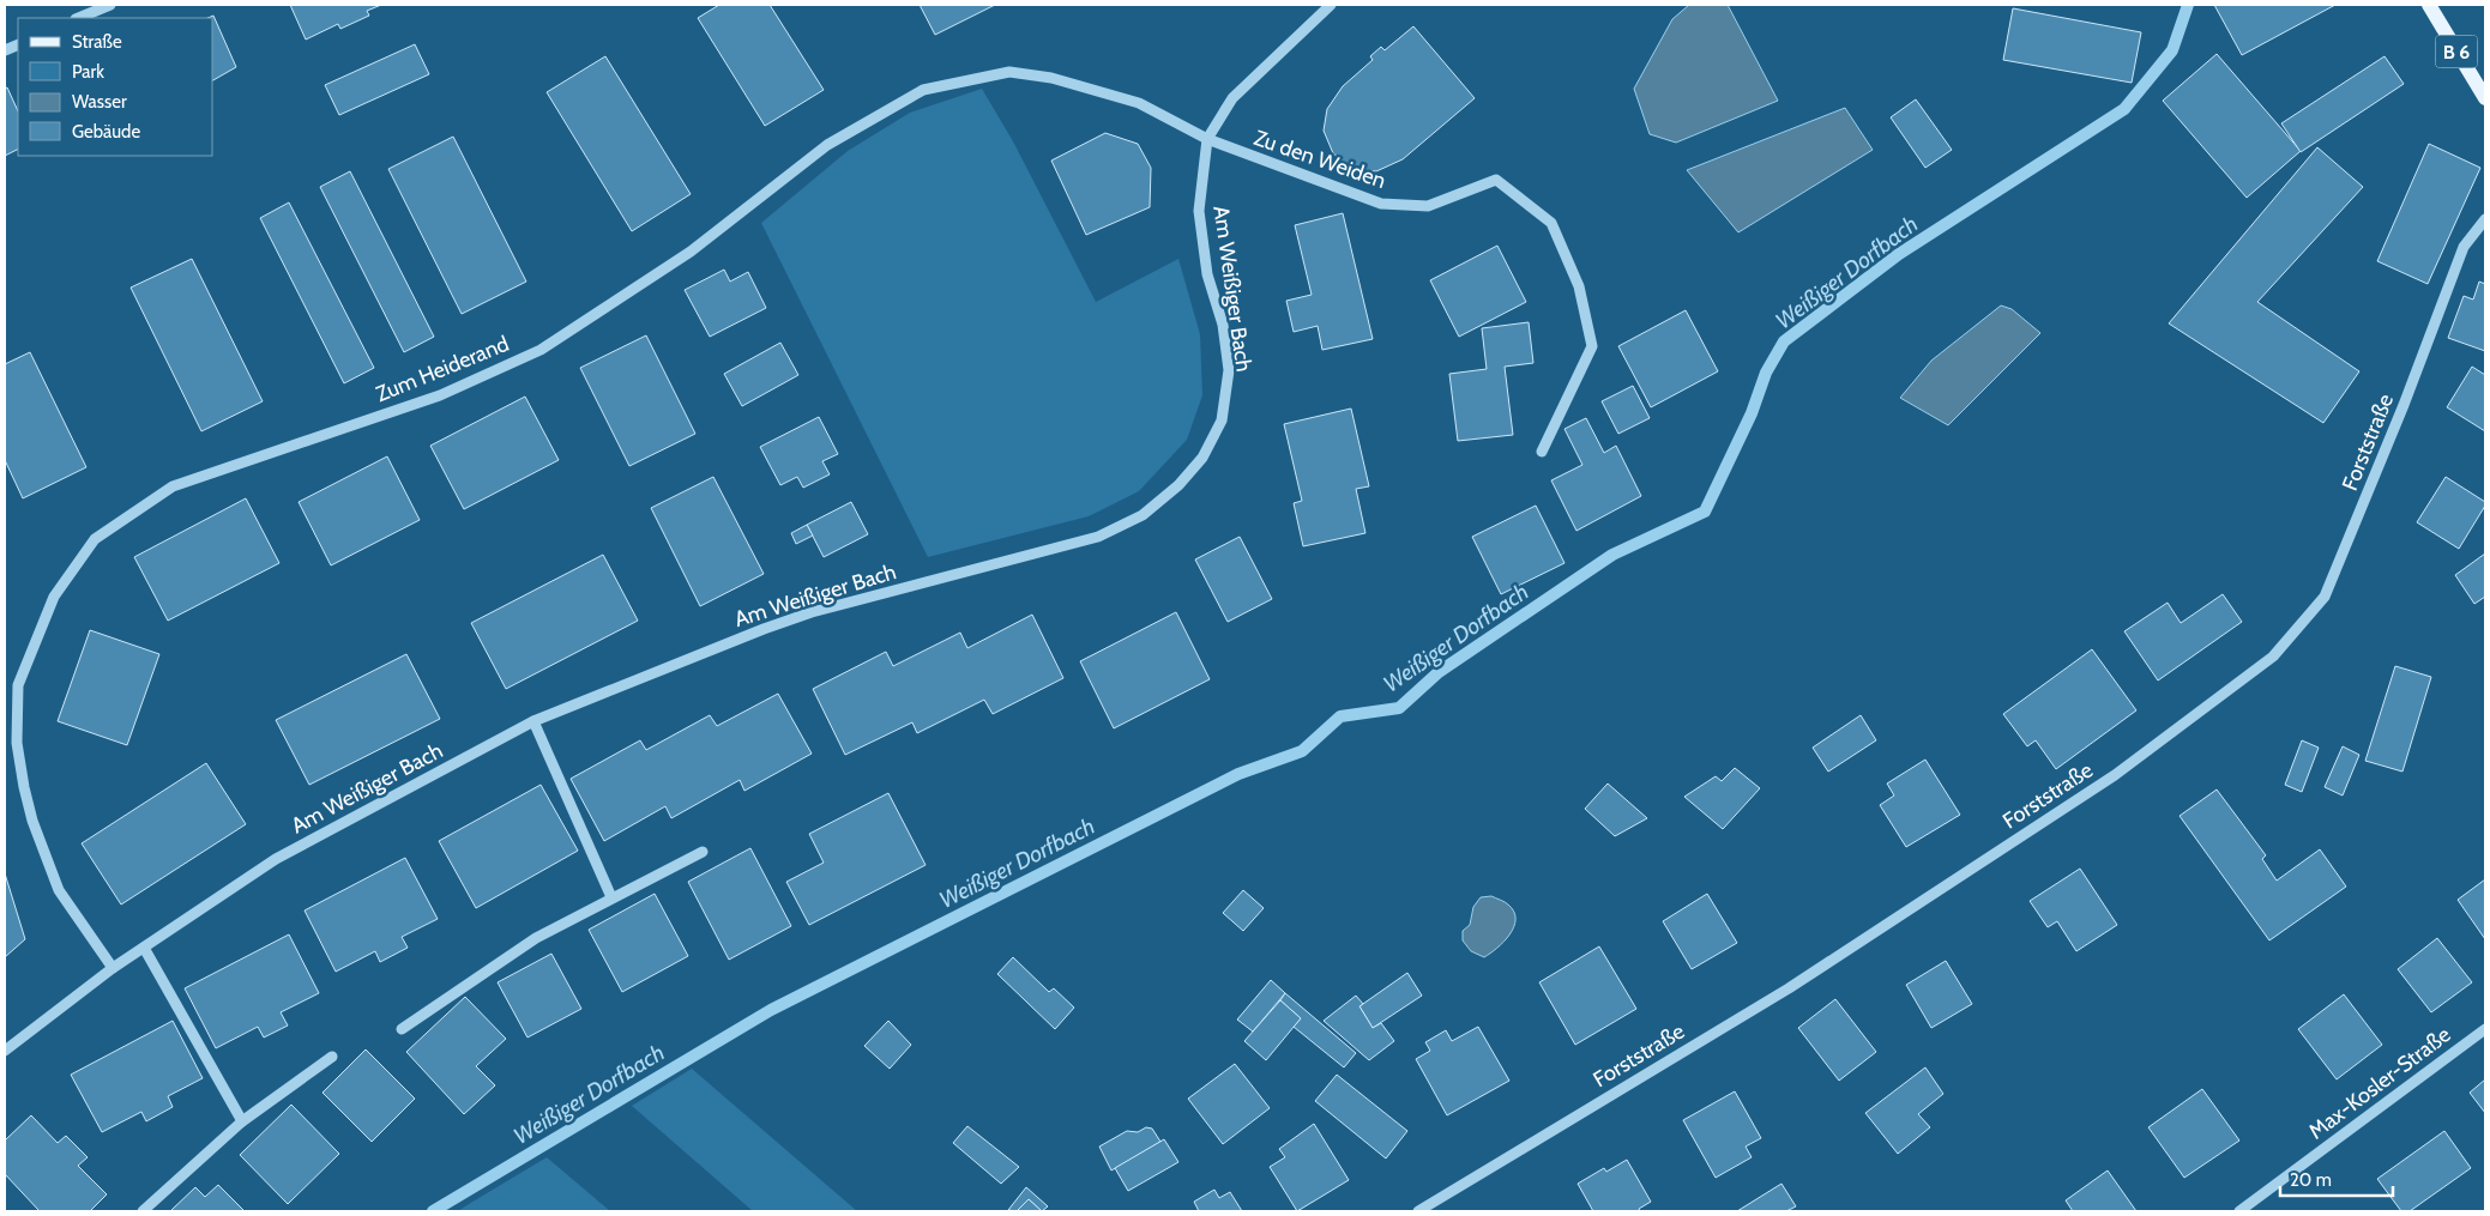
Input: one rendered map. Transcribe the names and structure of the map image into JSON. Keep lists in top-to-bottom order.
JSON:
{
  "streets": {
    "main road": ["B 6"],
    "street": [
      "Zu den Weiden",
      "Am Weißiger Bach",
      "Zum Heiderand",
      "Forststraße",
      "Max-Kosler-Straße"
    ]
  },
  "crossings": [
    ["Zu den Weiden", "Am Weißiger Bach"],
    ["Zu den Weiden", "Zum Heiderand"],
    ["Am Weißiger Bach", "Zum Heiderand"]
  ],
  "water": ["Weißiger Dorfbach"],
  "legend": [
    "Straße",
    "Park",
    "Wasser",
    "Gebäude"
  ],
  "scale_bar": "20 m"
}
